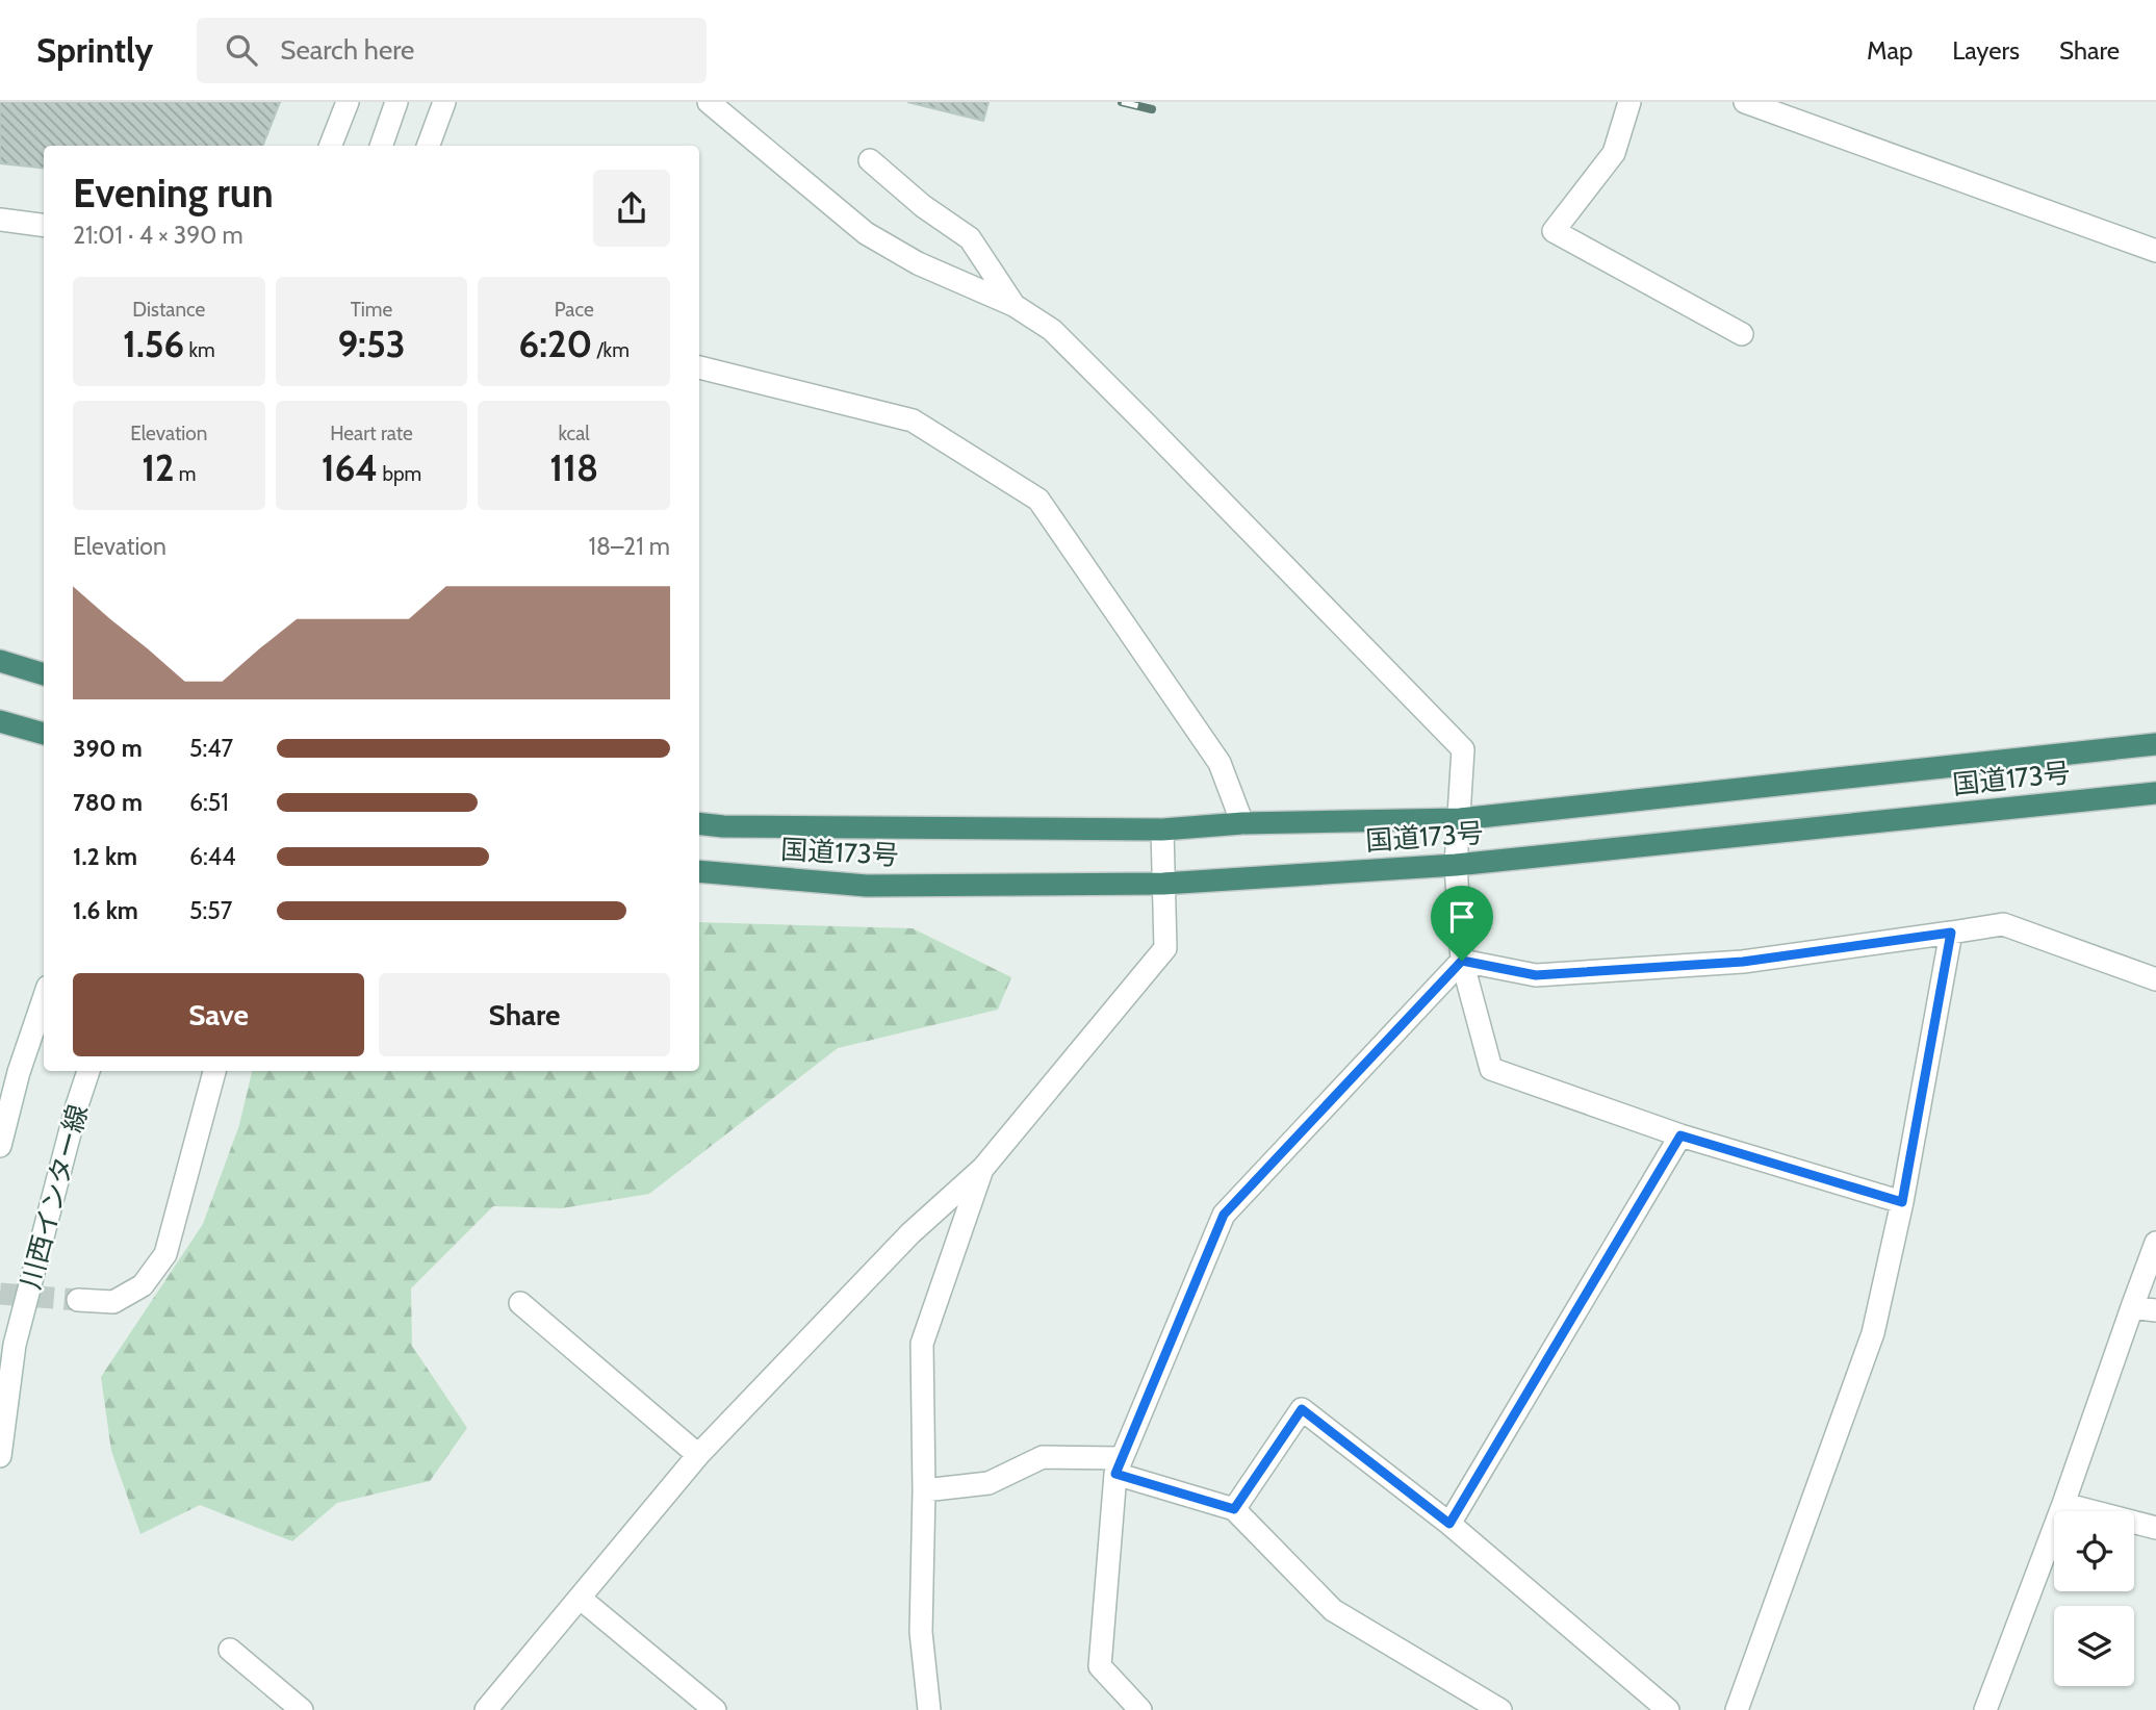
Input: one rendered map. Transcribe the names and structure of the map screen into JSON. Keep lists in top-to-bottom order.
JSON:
{
  "streets": {
    "highway": ["国道173号"],
    "street": ["川西インター線"]
  },
  "page": {
    "header": "Sprintly",
    "search": "Search here",
    "nav": ["Map", "Layers", "Share"],
    "heading": ["Evening run", "21:01 · 4 × 390 m"],
    "stats": [
      ["Distance", "1.56 km"],
      ["Time", "9:53"],
      ["Pace", "6:20 /km"],
      ["Elevation", "12 m"],
      ["Heart rate", "164 bpm"],
      ["kcal", "118"]
    ],
    "chart": ["Elevation", "18–21 m"],
    "list": [
      {
        "name": "390 m",
        "note": "5:47"
      },
      {
        "name": "780 m",
        "note": "6:51"
      },
      {
        "name": "1.2 km",
        "note": "6:44"
      },
      {
        "name": "1.6 km",
        "note": "5:57"
      }
    ],
    "buttons": ["Save", "Share"]
  }
}
